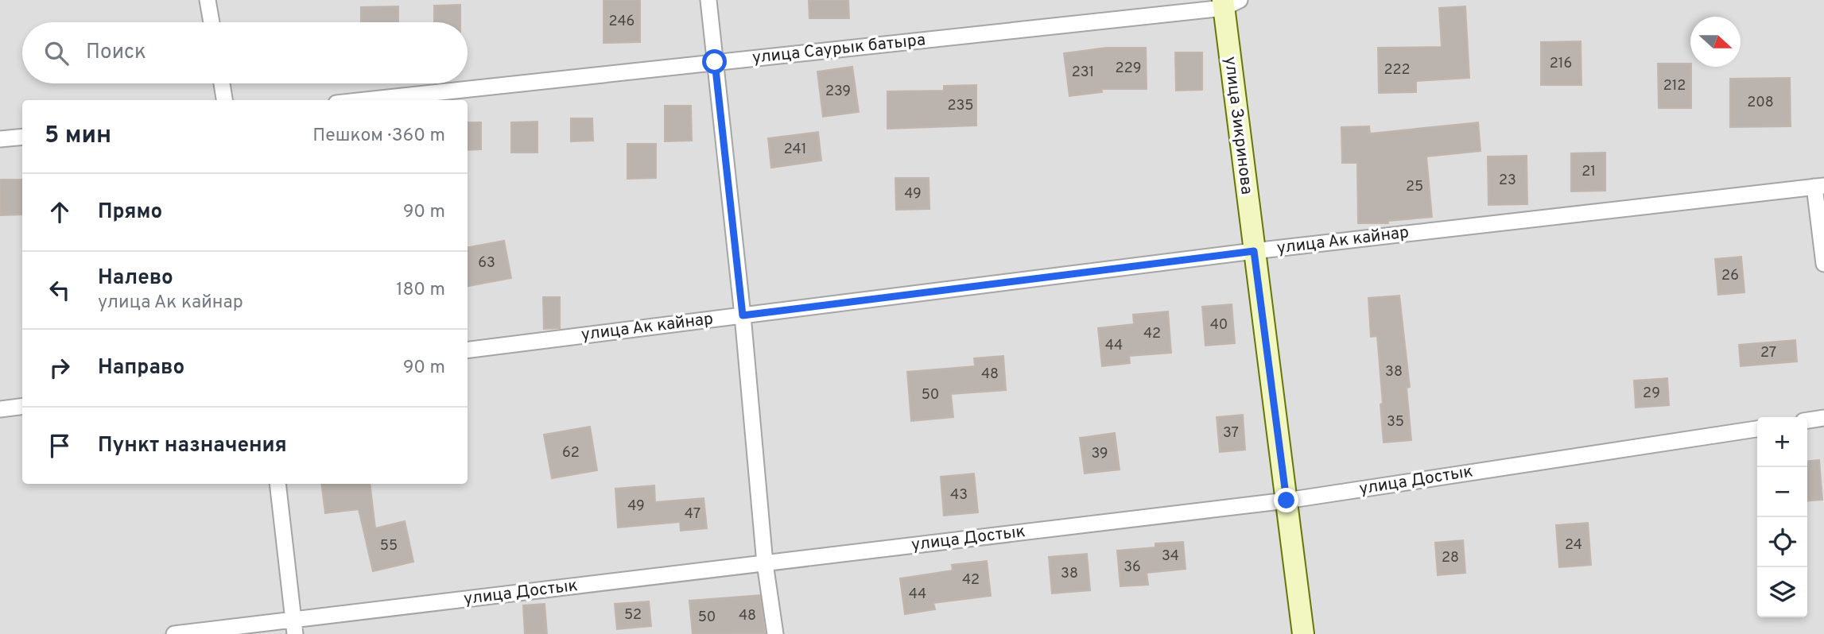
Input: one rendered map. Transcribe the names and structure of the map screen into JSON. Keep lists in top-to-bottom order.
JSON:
{
  "streets": {
    "street": [
      "улица Саурык батыра",
      "улица Зикринова",
      "улица Ак кайнар",
      "улица Достык"
    ]
  },
  "crossings": [
    ["улица Саурык батыра", "улица Зикринова"],
    ["улица Зикринова", "улица Ак кайнар"],
    ["улица Зикринова", "улица Достык"]
  ],
  "house_numbers": [
    "246",
    "216",
    "229",
    "222",
    "231",
    "212",
    "239",
    "208",
    "235",
    "241",
    "21",
    "23",
    "25",
    "49",
    "63",
    "26",
    "40",
    "42",
    "44",
    "27",
    "38",
    "48",
    "29",
    "50",
    "35",
    "37",
    "62",
    "39",
    "43",
    "49",
    "47",
    "24",
    "55",
    "34",
    "28",
    "36",
    "38",
    "42",
    "44",
    "52",
    "48",
    "50"
  ],
  "north": "right",
  "page": {
    "search": "Поиск",
    "heading": ["5 мин", "Пешком · 360 m"],
    "list": [
      ["Прямо", "90 m"],
      ["Налево", "улица Ак кайнар", "180 m"],
      ["Направо", "90 m"],
      "Пункт назначения"
    ],
    "map_buttons": ["+", "−"]
  }
}
